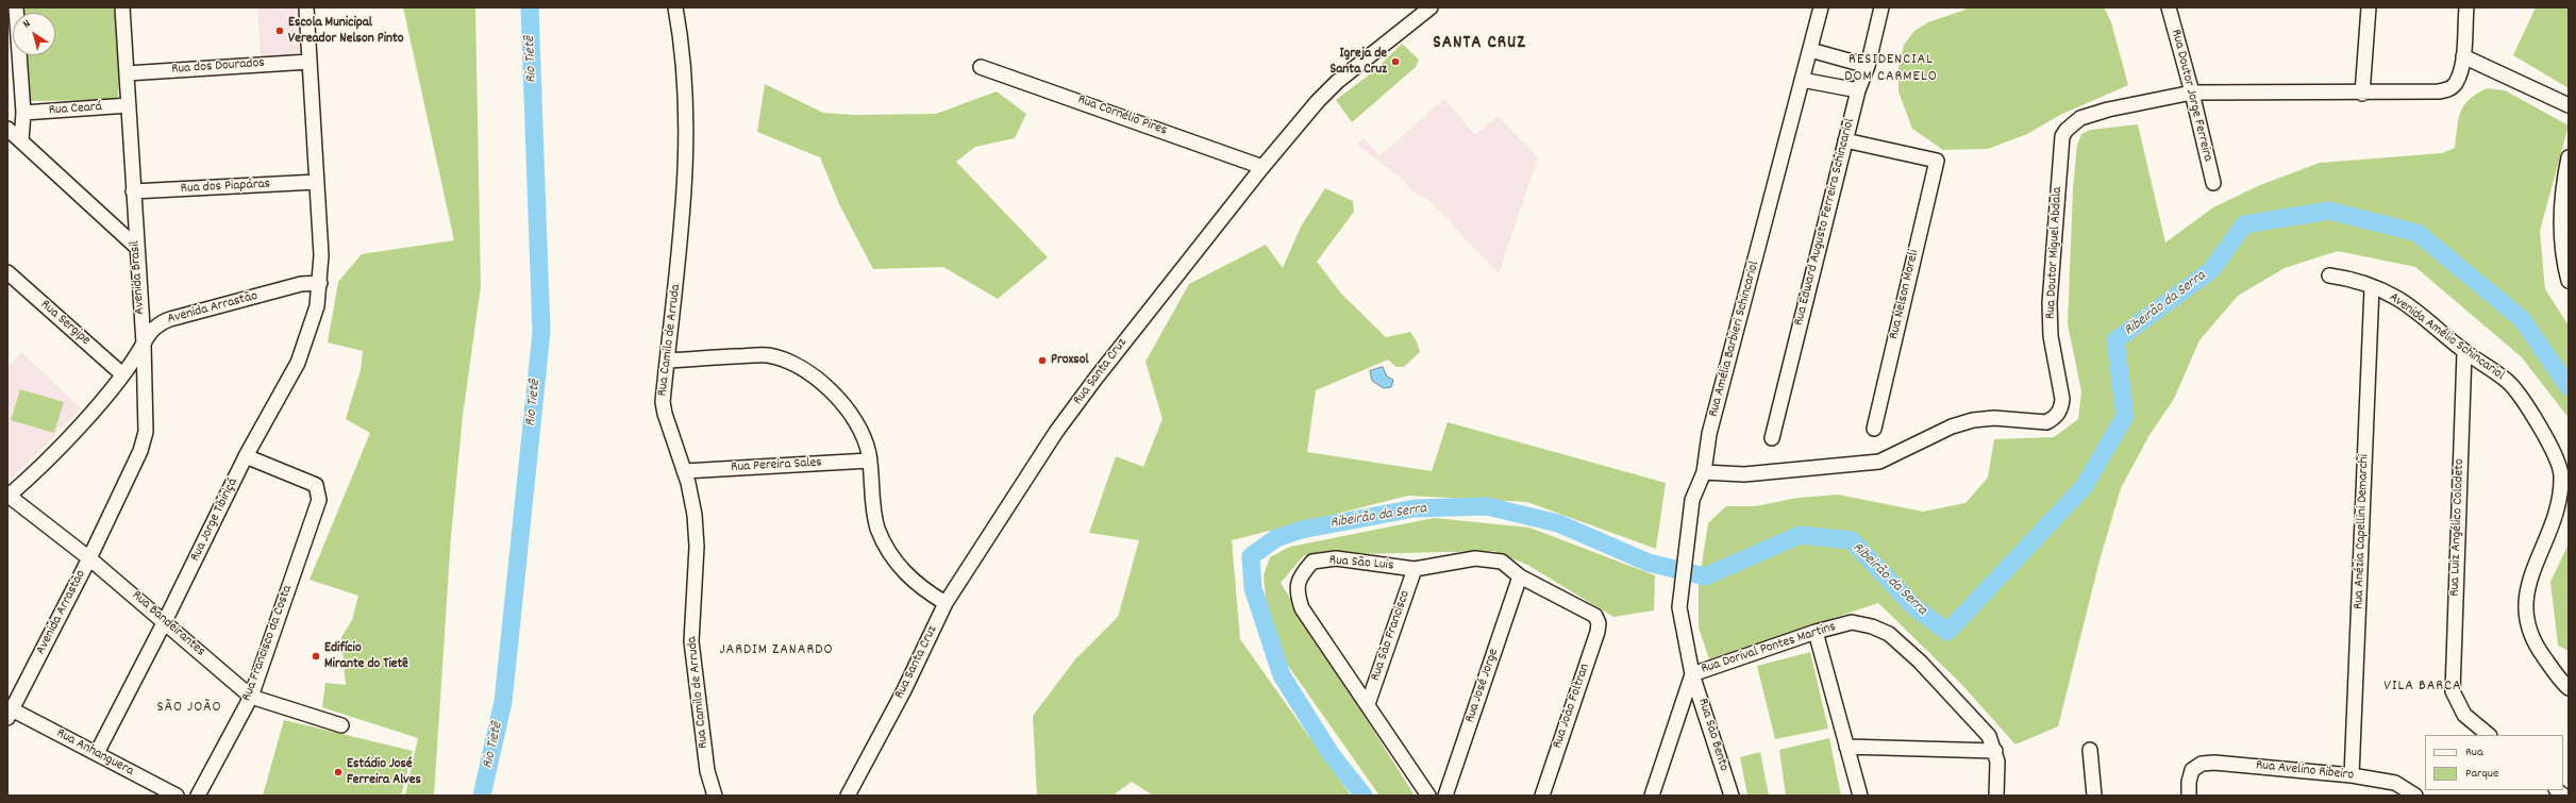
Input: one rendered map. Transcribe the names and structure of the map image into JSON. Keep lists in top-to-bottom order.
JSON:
{
  "streets": {
    "street": [
      "Rua dos Dourados",
      "Rua Doutor Jorge Ferreira",
      "Rua Ceará",
      "Rua Cornélio Pires",
      "Rua dos Piapáras",
      "Rua Edward Augusto Ferreira Schincariol",
      "Rua Doutor Miguel Abdala",
      "Avenida Brasil",
      "Rua Nelson Moreli",
      "Avenida Arrastão",
      "Rua Sergipe",
      "Avenida Amélio Schincariol",
      "Rua Amélia Barbieri Schincariol",
      "Rua Camilo de Arruda",
      "Rua Santa Cruz",
      "Rua Pereira Sales",
      "Rua Jorge Tibiriçá",
      "Rua Luiz Angélico Colodeto",
      "Rua Anézia Capellini Demarchi",
      "Rua São Luis",
      "Rua Bandeirantes",
      "Rua São Francisco",
      "Rua Francisco da Costa",
      "Rua Dorival Pontes Martins",
      "Rua José Jorge",
      "Rua João Foltran",
      "Rua São Bento",
      "Rua Anhanguera",
      "Rua Avelino Ribeiro"
    ]
  },
  "crossings": [
    ["Rua dos Dourados", "Avenida Brasil"],
    ["Rua Doutor Jorge Ferreira", "Rua Doutor Miguel Abdala"],
    ["Rua Ceará", "Avenida Brasil"],
    ["Rua Cornélio Pires", "Rua Santa Cruz"],
    ["Rua dos Piapáras", "Avenida Brasil"],
    ["Rua Edward Augusto Ferreira Schincariol", "Rua Nelson Moreli"],
    ["Rua Doutor Miguel Abdala", "Rua Amélia Barbieri Schincariol"],
    ["Avenida Brasil", "Avenida Arrastão"],
    ["Avenida Arrastão", "Rua Jorge Tibiriçá"],
    ["Avenida Arrastão", "Rua Bandeirantes"],
    ["Avenida Arrastão", "Rua Anhanguera"],
    ["Avenida Amélio Schincariol", "Rua Luiz Angélico Colodeto"],
    ["Avenida Amélio Schincariol", "Rua Anézia Capellini Demarchi"],
    ["Rua Amélia Barbieri Schincariol", "Rua Dorival Pontes Martins"],
    ["Rua Amélia Barbieri Schincariol", "Rua São Bento"],
    ["Rua Camilo de Arruda", "Rua Pereira Sales"],
    ["Rua Jorge Tibiriçá", "Rua Bandeirantes"],
    ["Rua Jorge Tibiriçá", "Rua Francisco da Costa"],
    ["Rua Jorge Tibiriçá", "Rua Anhanguera"],
    ["Rua Anézia Capellini Demarchi", "Rua Avelino Ribeiro"],
    ["Rua São Luis", "Rua São Francisco"],
    ["Rua São Luis", "Rua José Jorge"],
    ["Rua São Luis", "Rua João Foltran"],
    ["Rua Bandeirantes", "Rua Francisco da Costa"],
    ["Rua Dorival Pontes Martins", "Rua São Bento"]
  ],
  "districts": [
    "SANTA CRUZ",
    "RESIDENCIAL DOM CARMELO",
    "JARDIM ZANARDO",
    "VILA BARCA",
    "SÃO JOÃO"
  ],
  "water": ["Rio Tietê", "Ribeirão da Serra"],
  "places": [
    "Escola Municipal Vereador Nelson Pinto",
    "Igreja de Santa Cruz",
    "Proxsol",
    "Edifício Mirante do Tietê",
    "Estádio José Ferreira Alves"
  ],
  "legend": ["Rua", "Parque"],
  "north": "top left"
}
